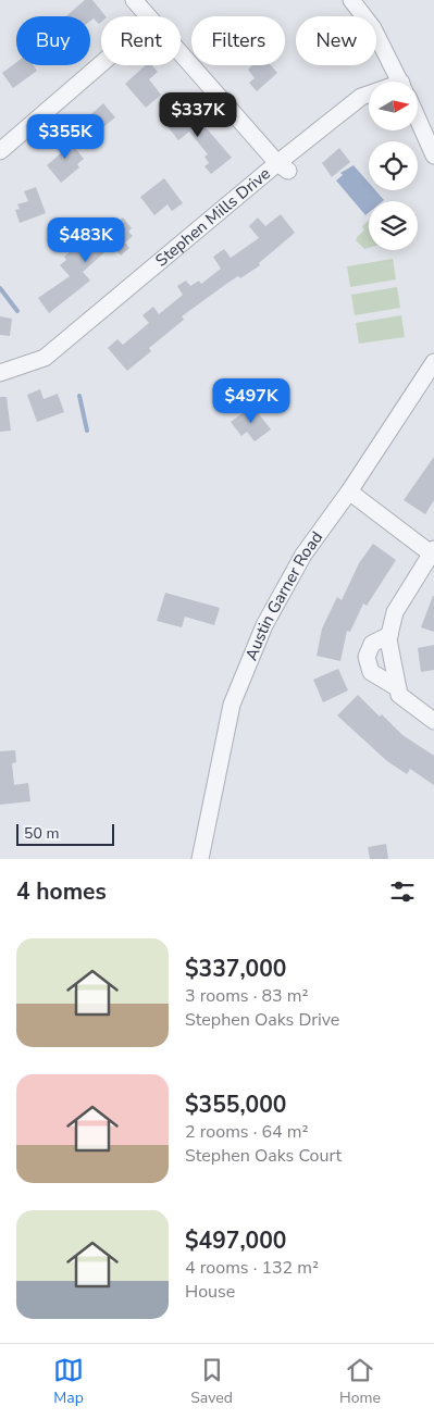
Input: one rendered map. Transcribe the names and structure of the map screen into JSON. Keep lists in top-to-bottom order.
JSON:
{
  "streets": {
    "street": ["Stephen Mills Drive", "Austin Garner Road"]
  },
  "scale_bar": "50 m",
  "north": "right",
  "page": {
    "chip": [
      "Buy",
      "Rent",
      "Filters",
      "New"
    ],
    "price": [
      "$337K",
      "$355K",
      "$483K",
      "$497K"
    ],
    "scale": "50 m",
    "heading": "4 homes",
    "list": [
      {
        "name": "$337,000",
        "note": "3 rooms · 83 m² · Stephen Oaks Drive"
      },
      {
        "name": "$355,000",
        "note": "2 rooms · 64 m² · Stephen Oaks Court"
      },
      {
        "name": "$497,000",
        "note": "4 rooms · 132 m² · House"
      }
    ],
    "tabs": ["Map", "Saved", "Home"]
  }
}
